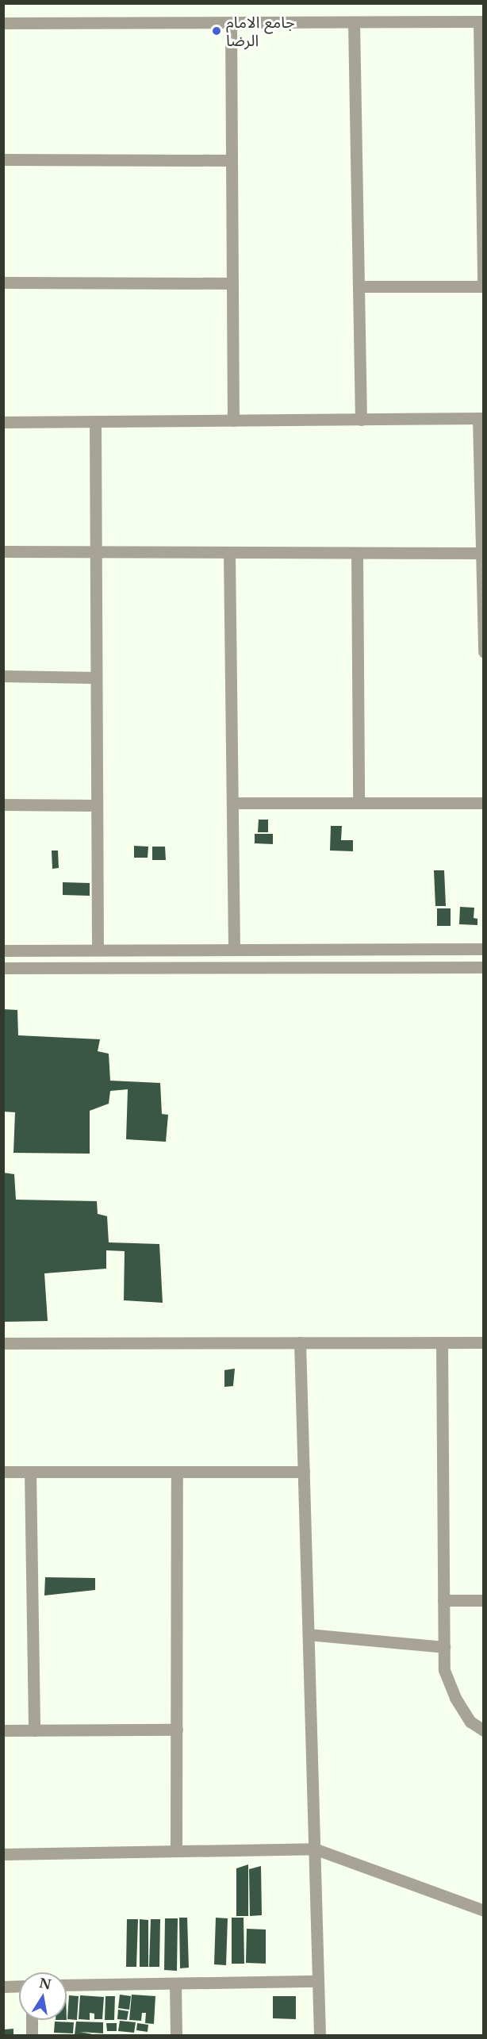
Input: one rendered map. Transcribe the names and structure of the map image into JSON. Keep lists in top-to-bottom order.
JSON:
{
  "places": ["جامع الامام الرضا"],
  "north": "top"
}
